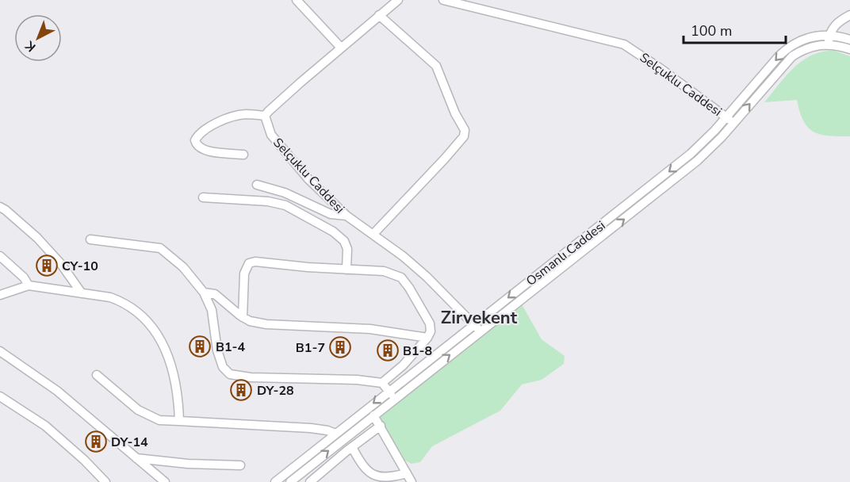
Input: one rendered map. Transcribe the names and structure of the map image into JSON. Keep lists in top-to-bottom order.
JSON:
{
  "streets": {
    "street": ["Selçuklu Caddesi", "Osmanlı Caddesi"]
  },
  "crossings": [
    ["Selçuklu Caddesi", "Osmanlı Caddesi"]
  ],
  "districts": ["Zirvekent"],
  "places": {
    "building": [
      "CY-10",
      "B1-4",
      "B1-7",
      "B1-8",
      "DY-28",
      "DY-14"
    ]
  },
  "scale_bar": "100 m",
  "north": "bottom left"
}
